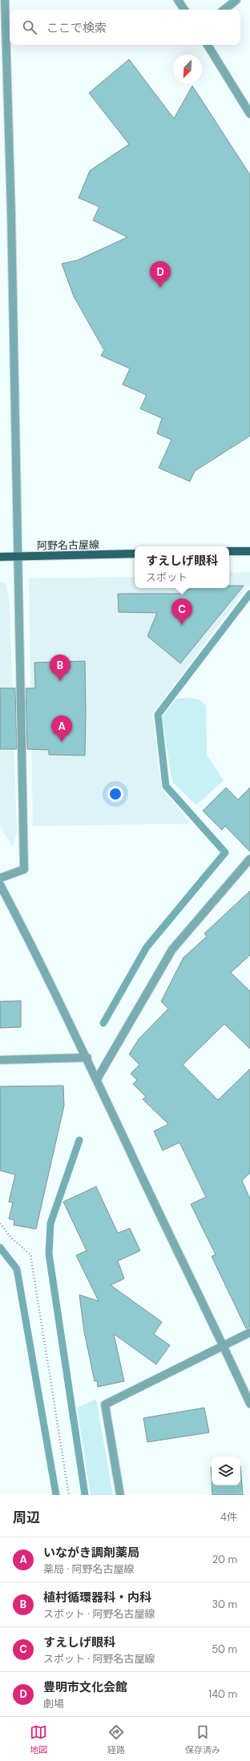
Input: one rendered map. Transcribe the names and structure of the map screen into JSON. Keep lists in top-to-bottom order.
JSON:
{
  "streets": {
    "main road": ["阿野名古屋線"]
  },
  "north": "bottom left",
  "page": {
    "search": "ここで検索",
    "pins": [
      "D",
      "C",
      "B",
      "A"
    ],
    "popup": ["すえしげ眼科", "スポット"],
    "heading": ["周辺", "4件"],
    "list": [
      {
        "mark": "A",
        "name": "いながき調剤薬局",
        "note": "薬局 · 阿野名古屋線",
        "value": "20 m"
      },
      {
        "mark": "B",
        "name": "植村循環器科・内科",
        "note": "スポット · 阿野名古屋線",
        "value": "30 m"
      },
      {
        "mark": "C",
        "name": "すえしげ眼科",
        "note": "スポット · 阿野名古屋線",
        "value": "50 m"
      },
      {
        "mark": "D",
        "name": "豊明市文化会館",
        "note": "劇場",
        "value": "140 m"
      }
    ],
    "nav": ["地図", "経路", "保存済み"]
  }
}
